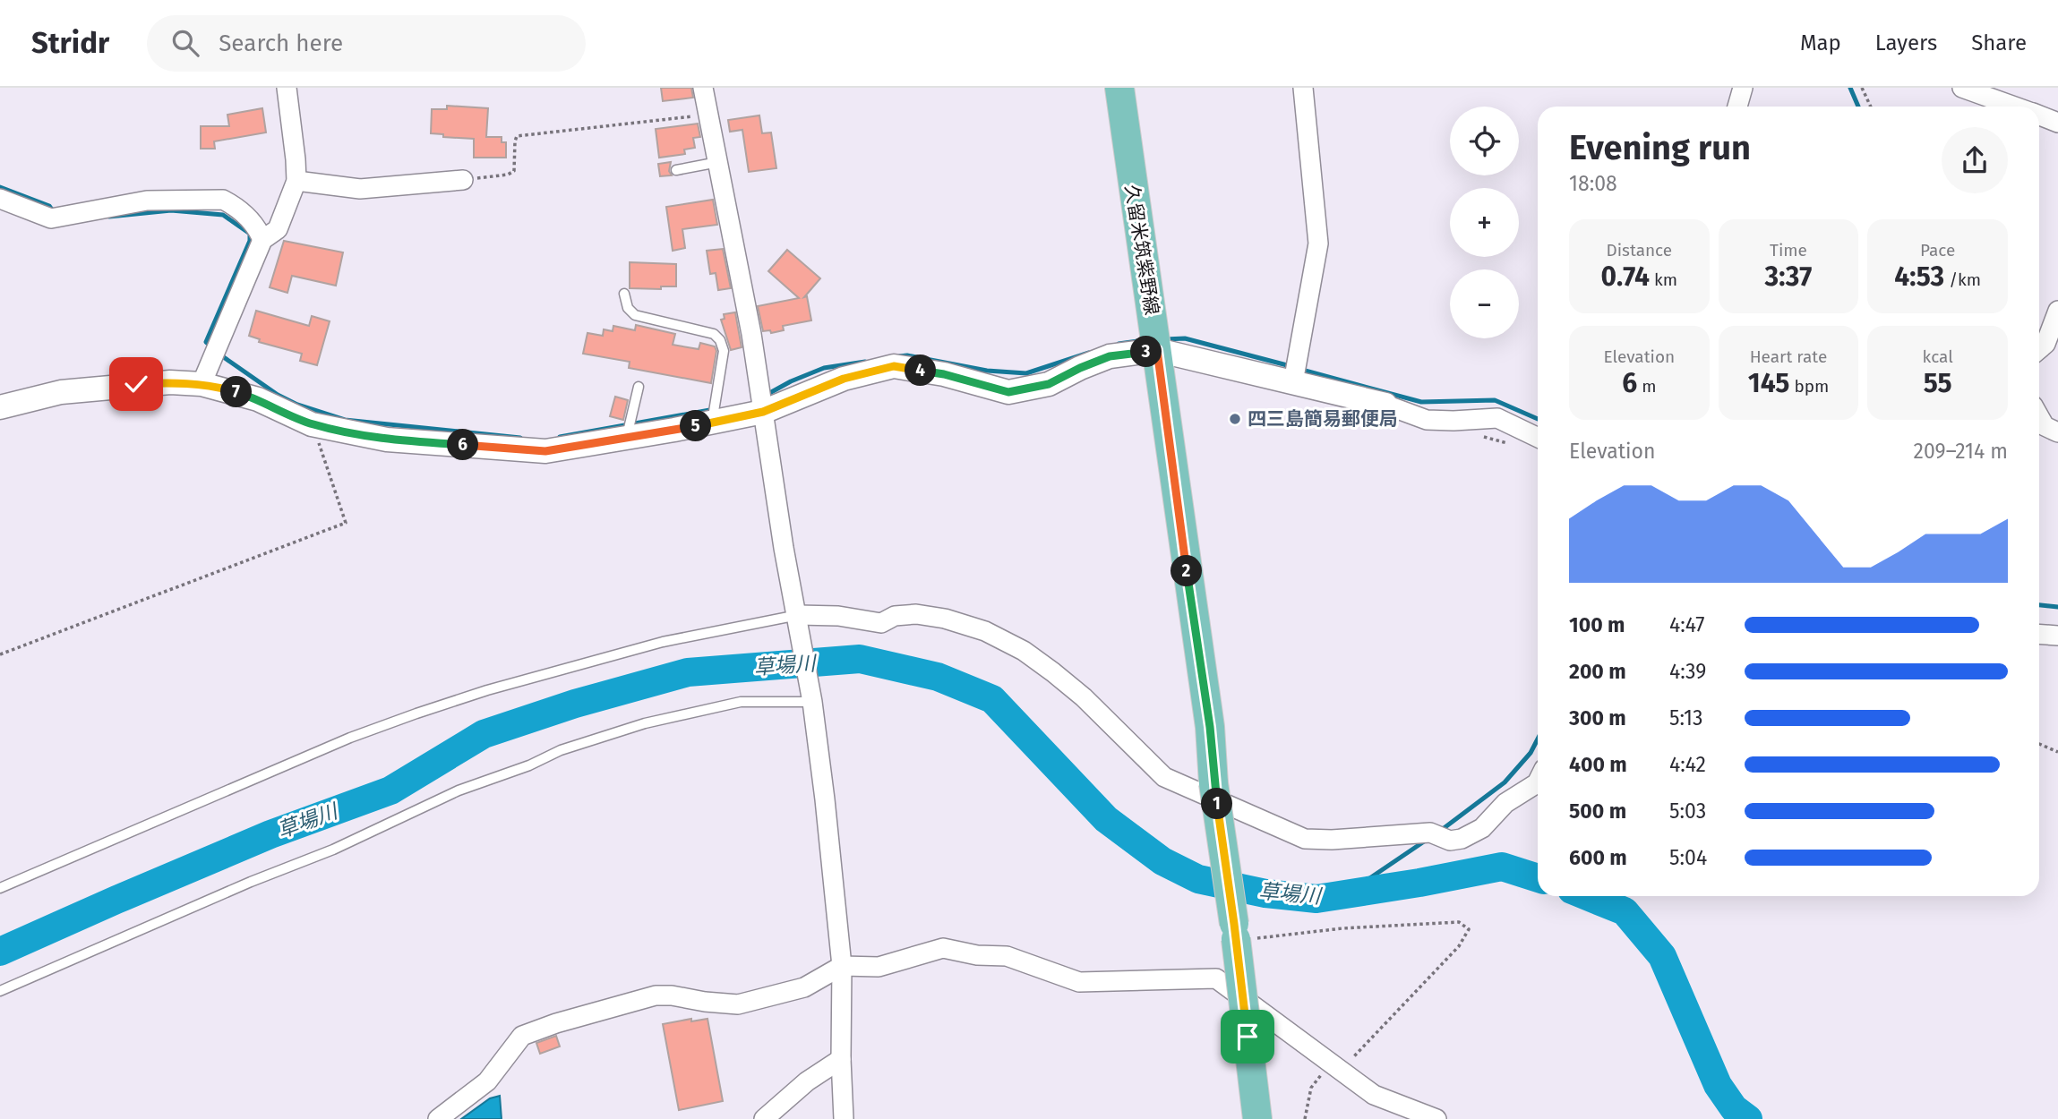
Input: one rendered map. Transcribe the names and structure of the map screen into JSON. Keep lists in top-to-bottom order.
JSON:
{
  "streets": {
    "main road": ["久留米筑紫野線"]
  },
  "water": ["草場川"],
  "places": ["四三島簡易郵便局"],
  "page": {
    "header": "Stridr",
    "search": "Search here",
    "nav": ["Map", "Layers", "Share"],
    "map_buttons": ["+", "−"],
    "heading": ["Evening run", "18:08"],
    "stats": [
      ["Distance", "0.74 km"],
      ["Time", "3:37"],
      ["Pace", "4:53 /km"],
      ["Elevation", "6 m"],
      ["Heart rate", "145 bpm"],
      ["kcal", "55"]
    ],
    "pins": [
      "3",
      "4",
      "7",
      "5",
      "6",
      "2",
      "1"
    ],
    "chart": ["Elevation", "209–214 m"],
    "list": [
      {
        "name": "100 m",
        "note": "4:47"
      },
      {
        "name": "200 m",
        "note": "4:39"
      },
      {
        "name": "300 m",
        "note": "5:13"
      },
      {
        "name": "400 m",
        "note": "4:42"
      },
      {
        "name": "500 m",
        "note": "5:03"
      },
      {
        "name": "600 m",
        "note": "5:04"
      }
    ]
  }
}
